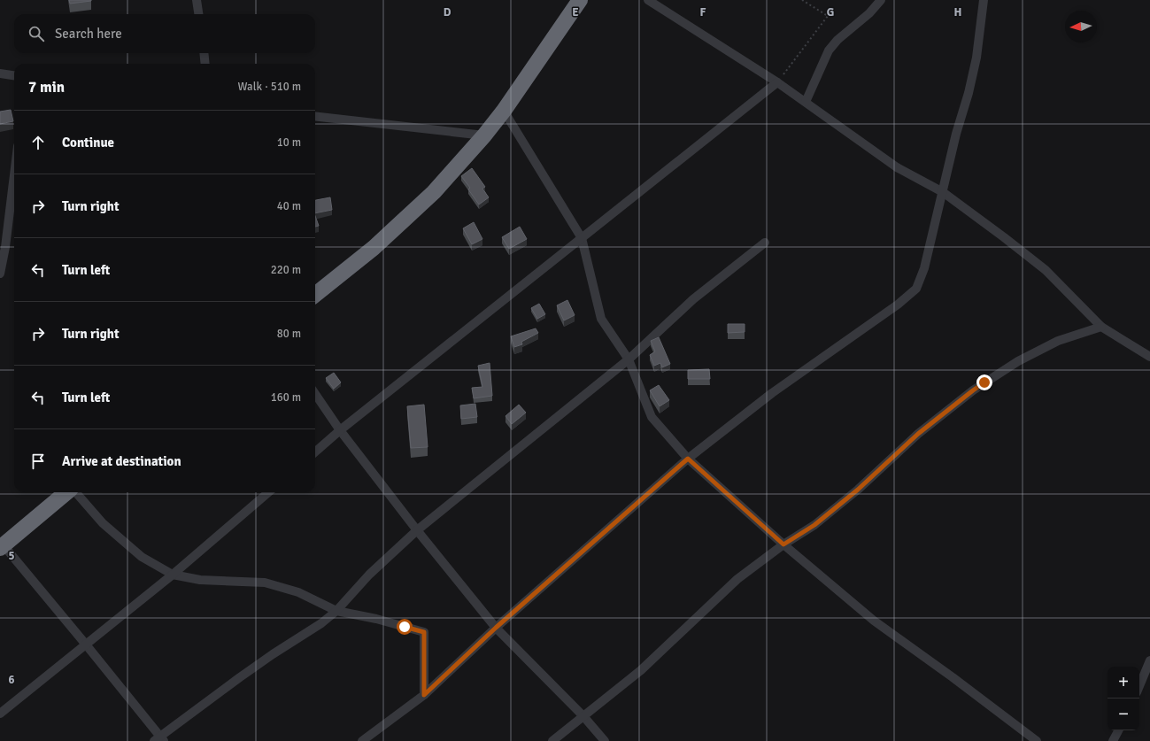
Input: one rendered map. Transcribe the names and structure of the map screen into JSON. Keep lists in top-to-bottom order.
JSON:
{
  "north": "left",
  "page": {
    "search": "Search here",
    "heading": ["7 min", "Walk · 510 m"],
    "list": [
      ["Continue", "10 m"],
      ["Turn right", "40 m"],
      ["Turn left", "220 m"],
      ["Turn right", "80 m"],
      ["Turn left", "160 m"],
      "Arrive at destination"
    ],
    "map_buttons": ["+", "−"]
  },
  "grid": {
    "columns": [
      "D",
      "E",
      "F",
      "G",
      "H"
    ],
    "rows": ["5", "6"]
  }
}
